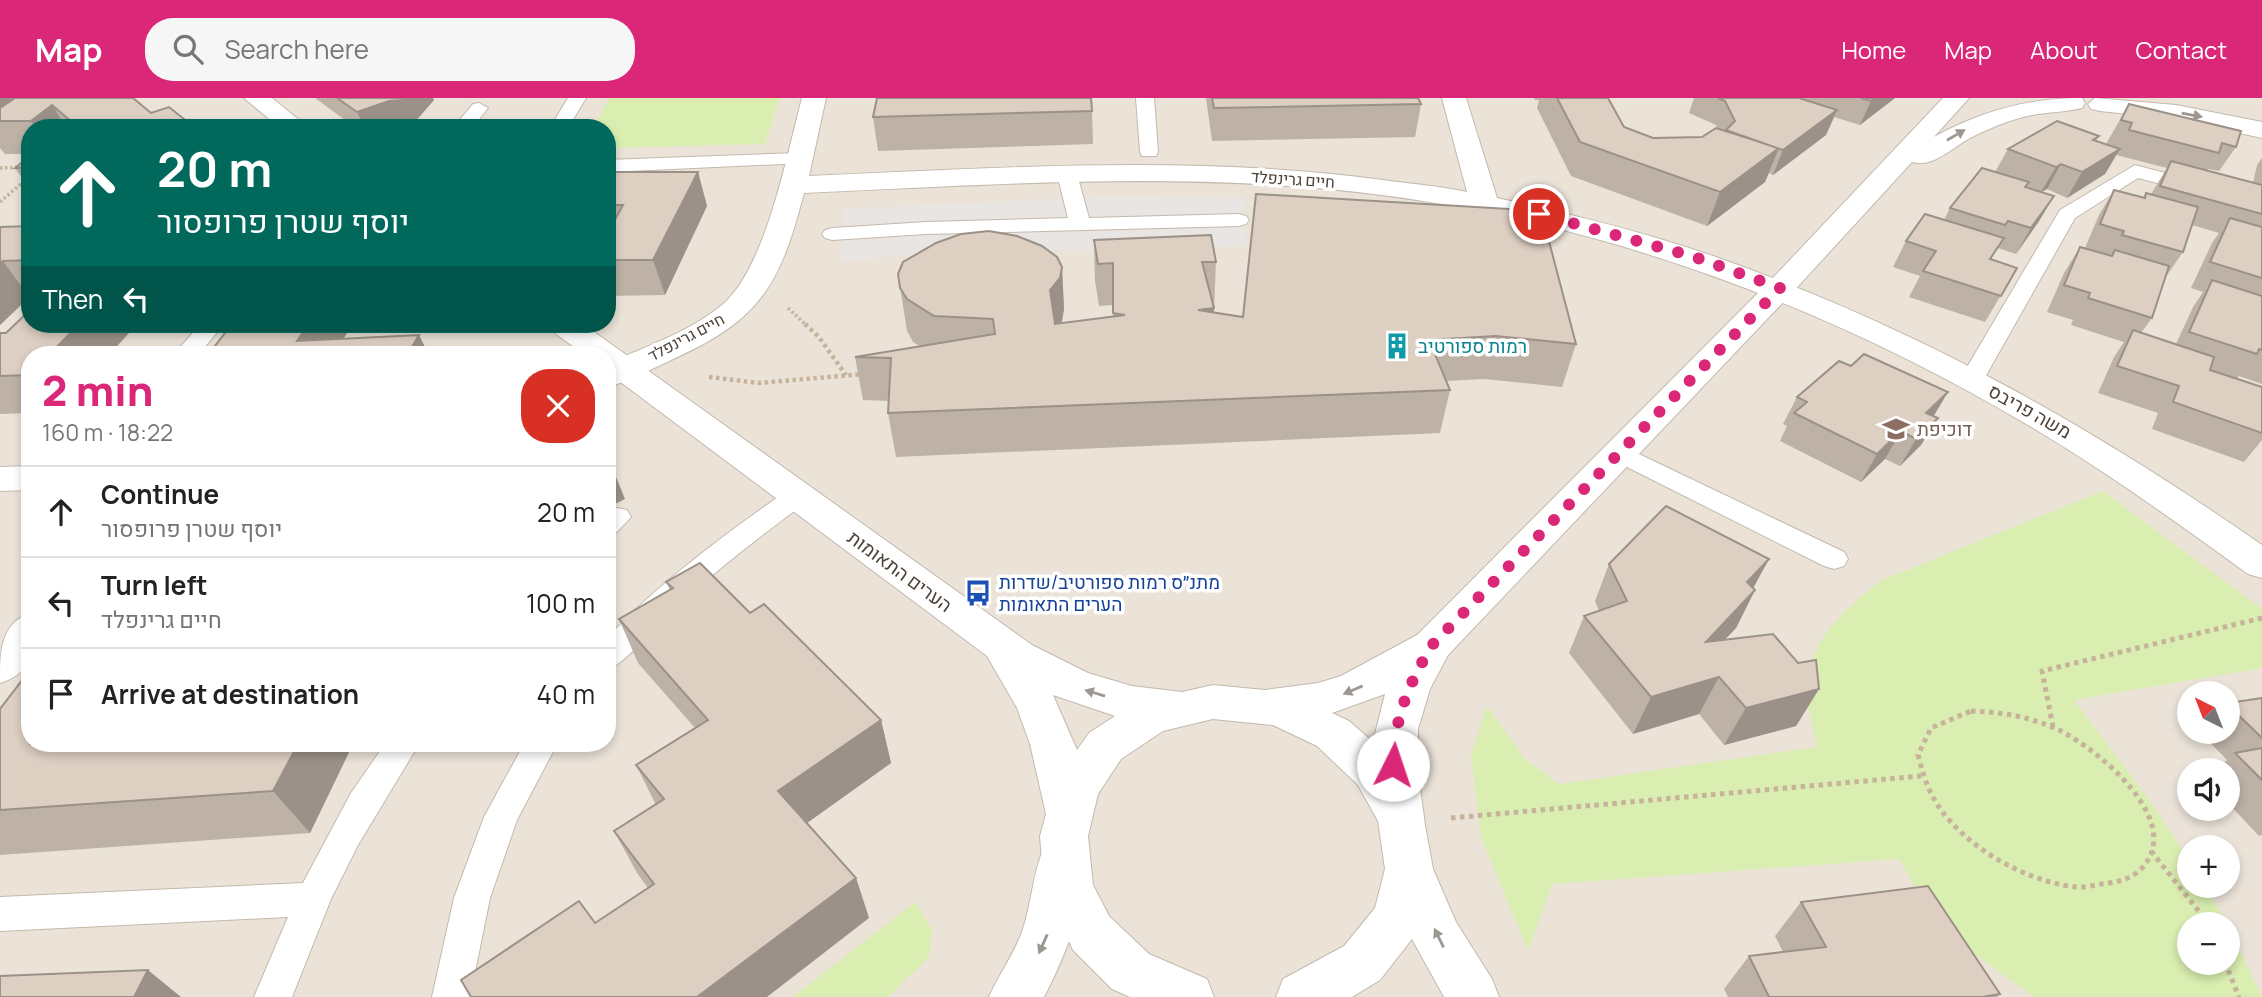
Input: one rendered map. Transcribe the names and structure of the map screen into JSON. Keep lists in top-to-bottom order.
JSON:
{
  "streets": {
    "street": ["חיים גרינפלד", "משה פריבס", "הערים התאומות"]
  },
  "crossings": [
    ["חיים גרינפלד", "משה פריבס"]
  ],
  "places": {
    "building": ["רמות ספורטיב"],
    "school or university": ["דוכיפת"],
    "bus stop": ["מתנ״ס רמות ספורטיב/שדרות הערים התאומות"]
  },
  "north": "top left",
  "page": {
    "header": "Map",
    "search": "Search here",
    "nav": [
      "Home",
      "Map",
      "About",
      "Contact"
    ],
    "turn": ["20 m", "יוסף שטרן פרופסור"],
    "then": "Then",
    "heading": ["2 min", "160 m · 18:22"],
    "list": [
      {
        "name": "Continue",
        "note": "יוסף שטרן פרופסור",
        "value": "20 m"
      },
      {
        "name": "Turn left",
        "note": "חיים גרינפלד",
        "value": "100 m"
      },
      {
        "name": "Arrive at destination",
        "value": "40 m"
      }
    ],
    "map_buttons": ["+", "−"]
  }
}
